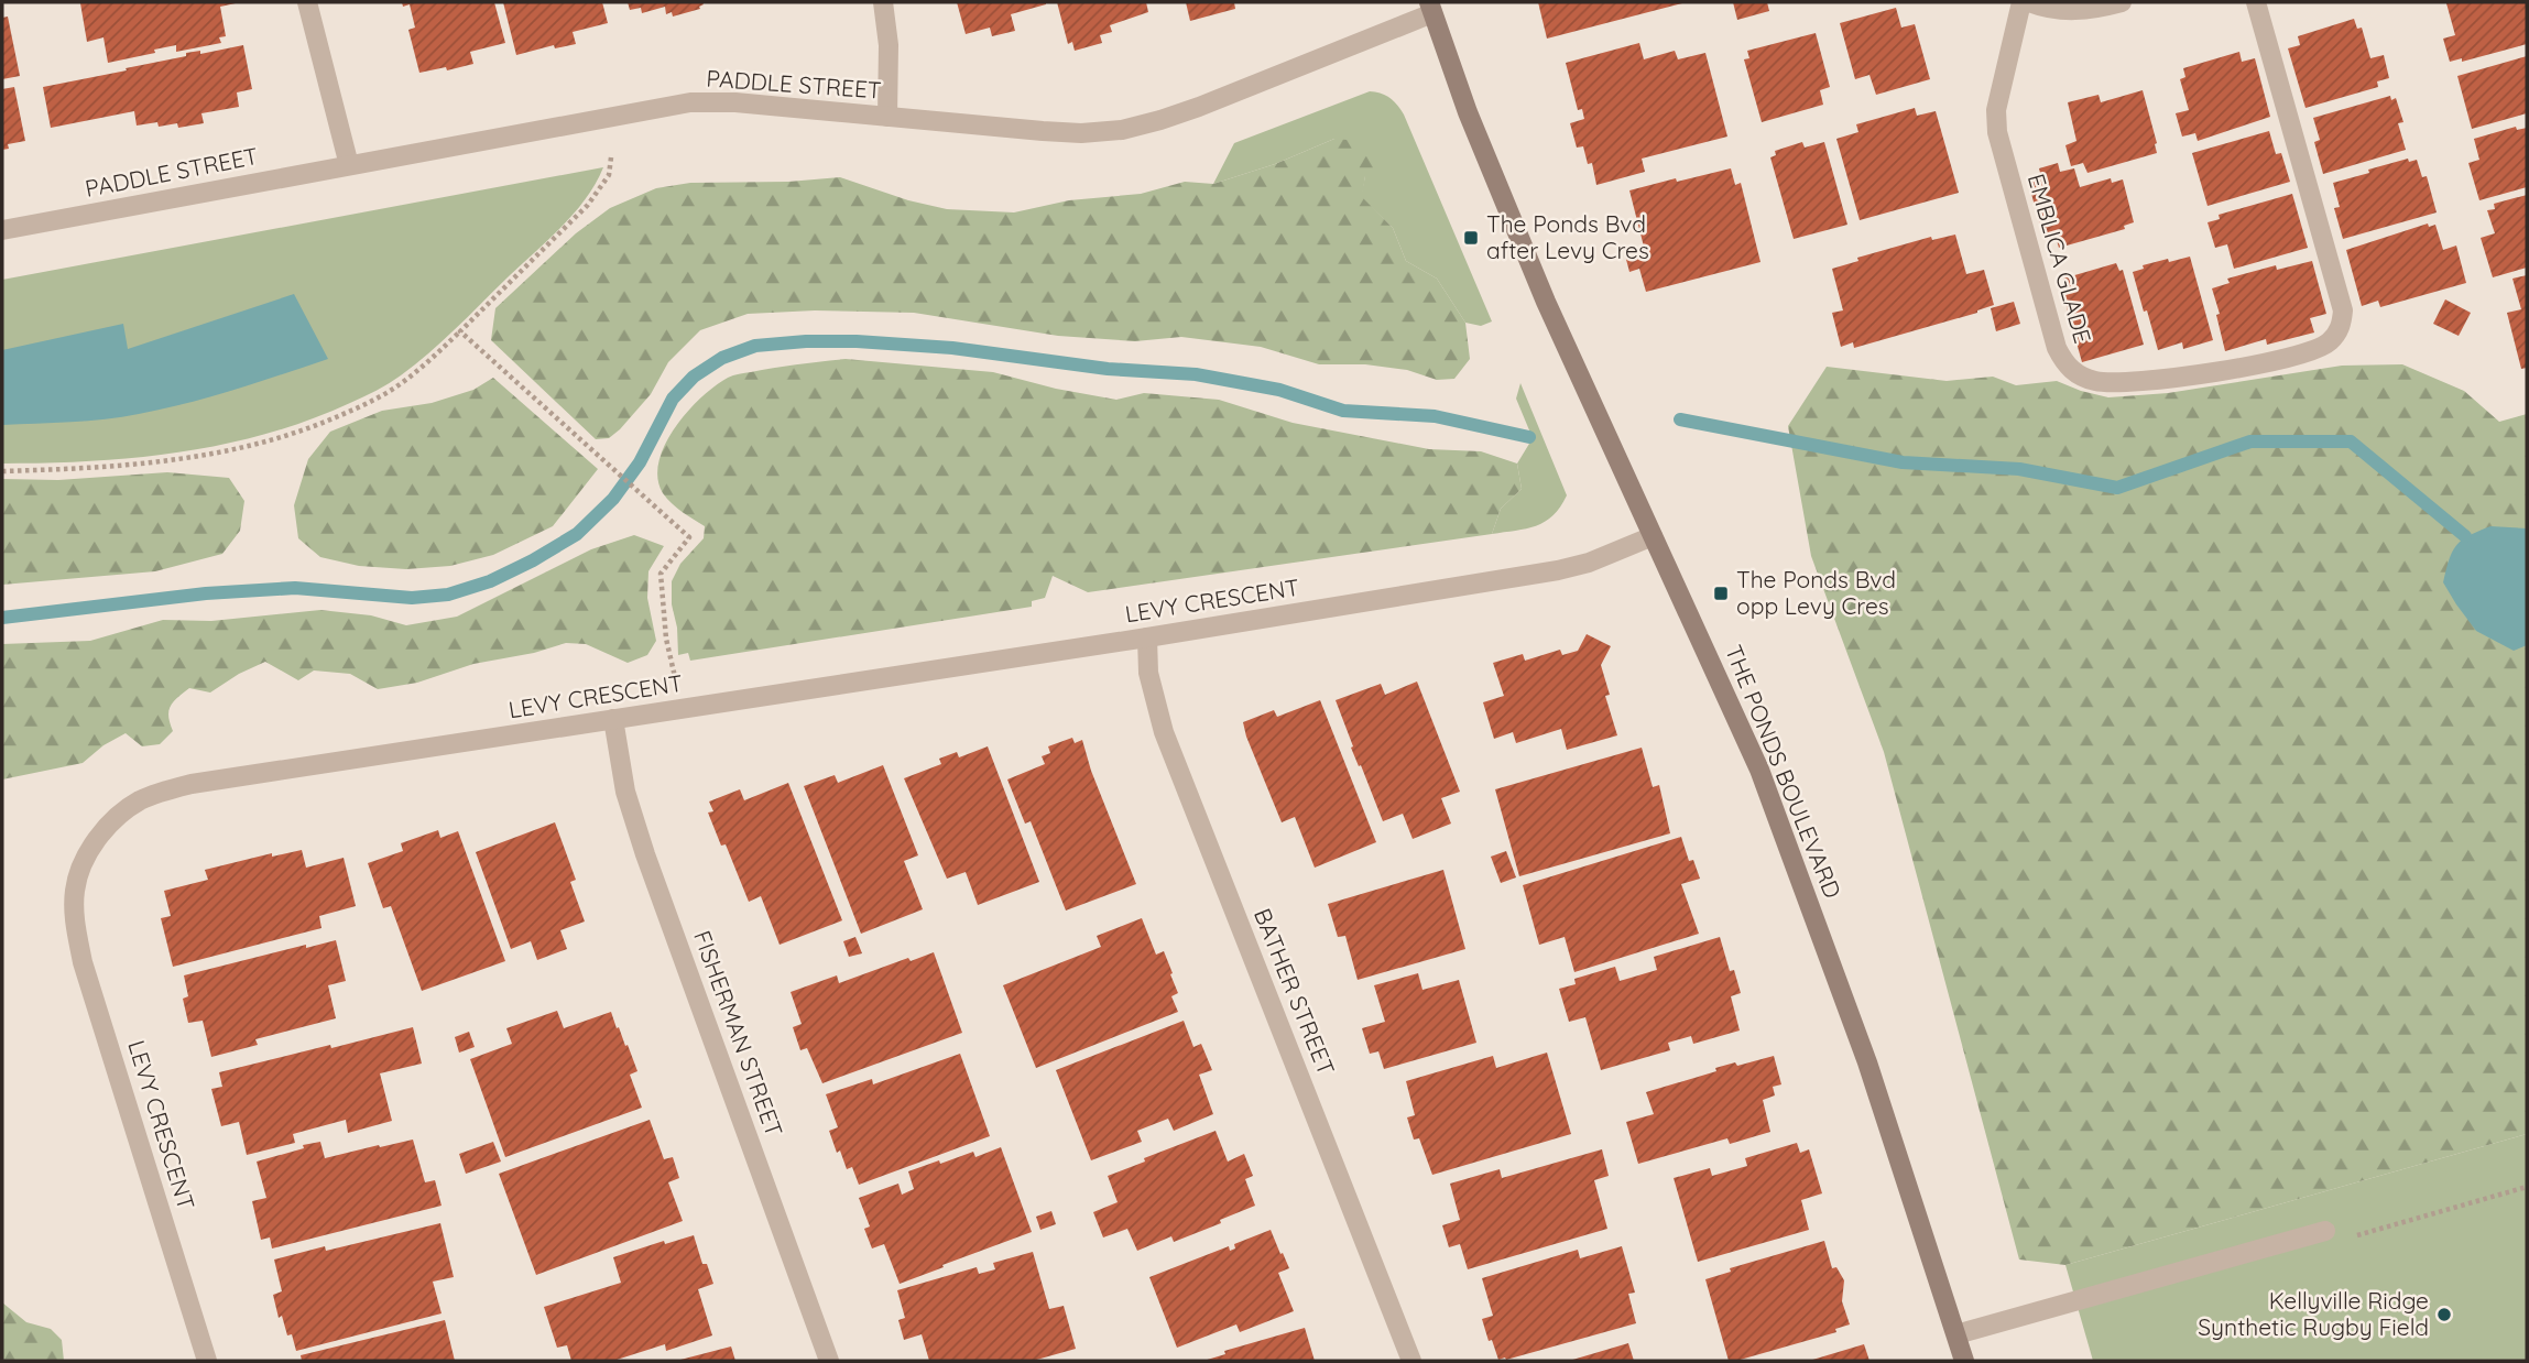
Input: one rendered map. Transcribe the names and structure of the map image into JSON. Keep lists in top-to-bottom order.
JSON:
{
  "streets": {
    "street": [
      "PADDLE STREET",
      "EMBLICA GLADE",
      "LEVY CRESCENT",
      "THE PONDS BOULEVARD",
      "BATHER STREET",
      "FISHERMAN STREET"
    ]
  },
  "crossings": [
    ["PADDLE STREET", "THE PONDS BOULEVARD"],
    ["LEVY CRESCENT", "THE PONDS BOULEVARD"],
    ["LEVY CRESCENT", "BATHER STREET"],
    ["LEVY CRESCENT", "FISHERMAN STREET"]
  ],
  "places": {
    "transit": ["The Ponds Bvd after Levy Cres", "The Ponds Bvd opp Levy Cres"],
    "other": ["Kellyville Ridge Synthetic Rugby Field"]
  }
}
